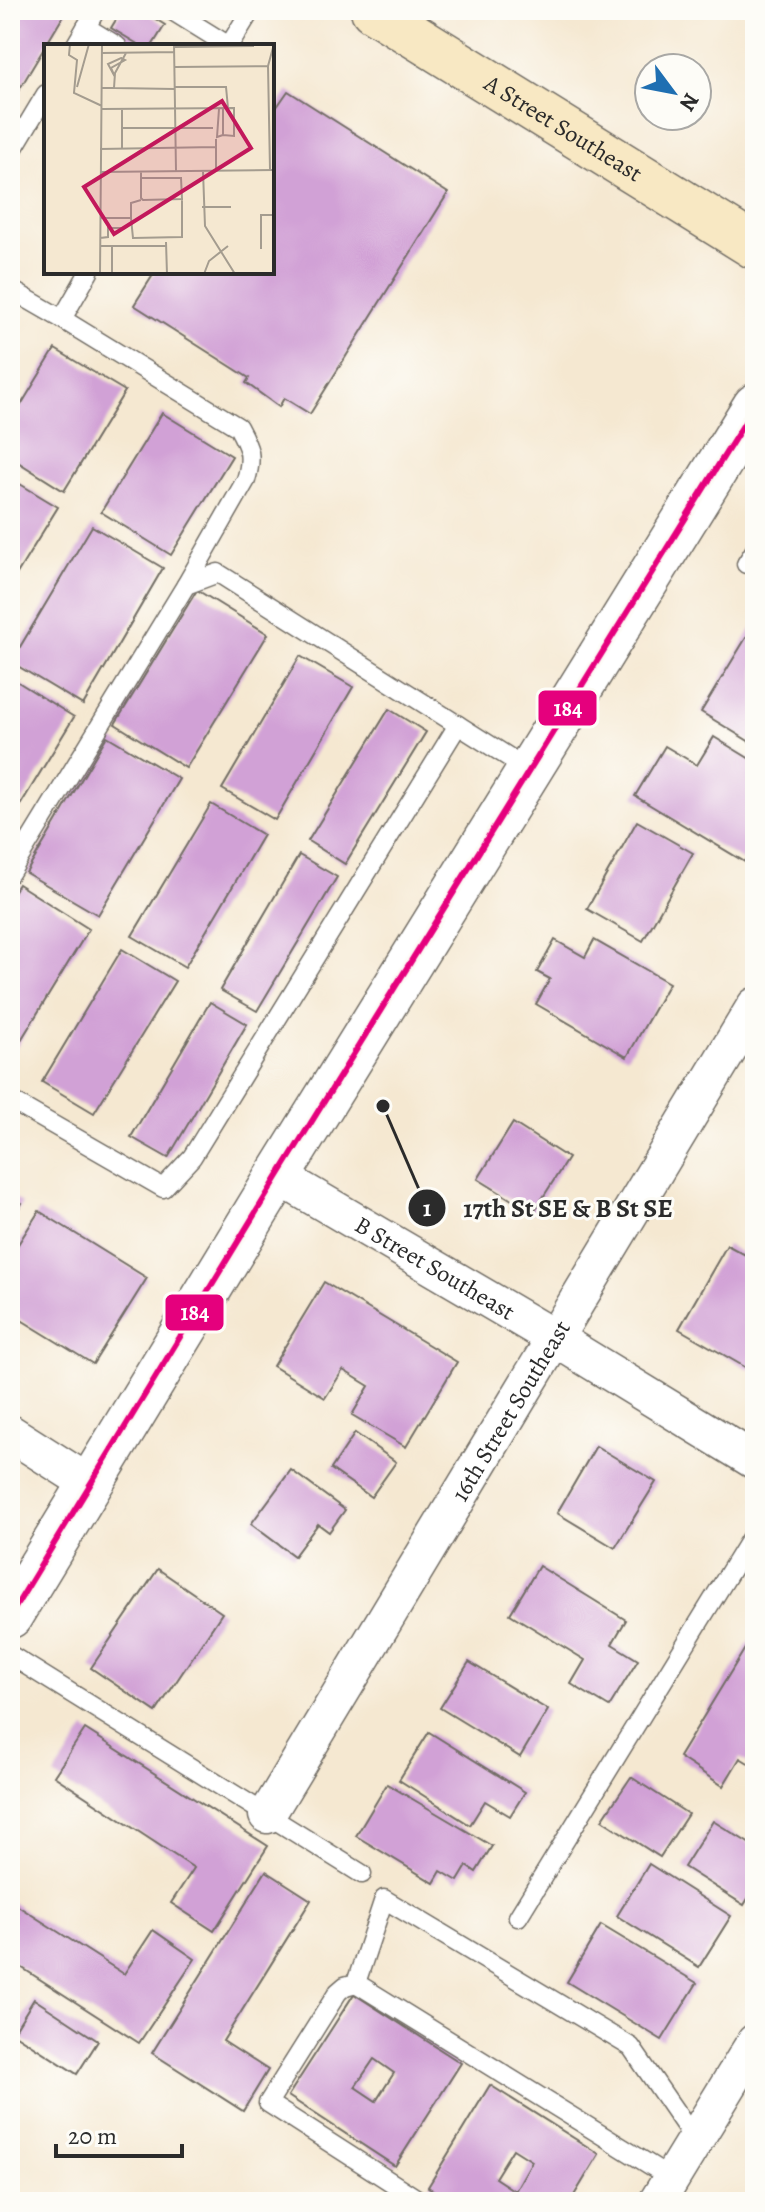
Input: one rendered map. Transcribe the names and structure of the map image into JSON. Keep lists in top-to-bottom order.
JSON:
{
  "streets": {
    "main road": ["A Street Southeast"],
    "street": ["B Street Southeast", "16th Street Southeast"]
  },
  "crossings": [
    ["B Street Southeast", "16th Street Southeast"]
  ],
  "places": ["17th St SE & B St SE"],
  "lines": ["transit line 184"],
  "scale_bar": "20 m",
  "north": "bottom right"
}
